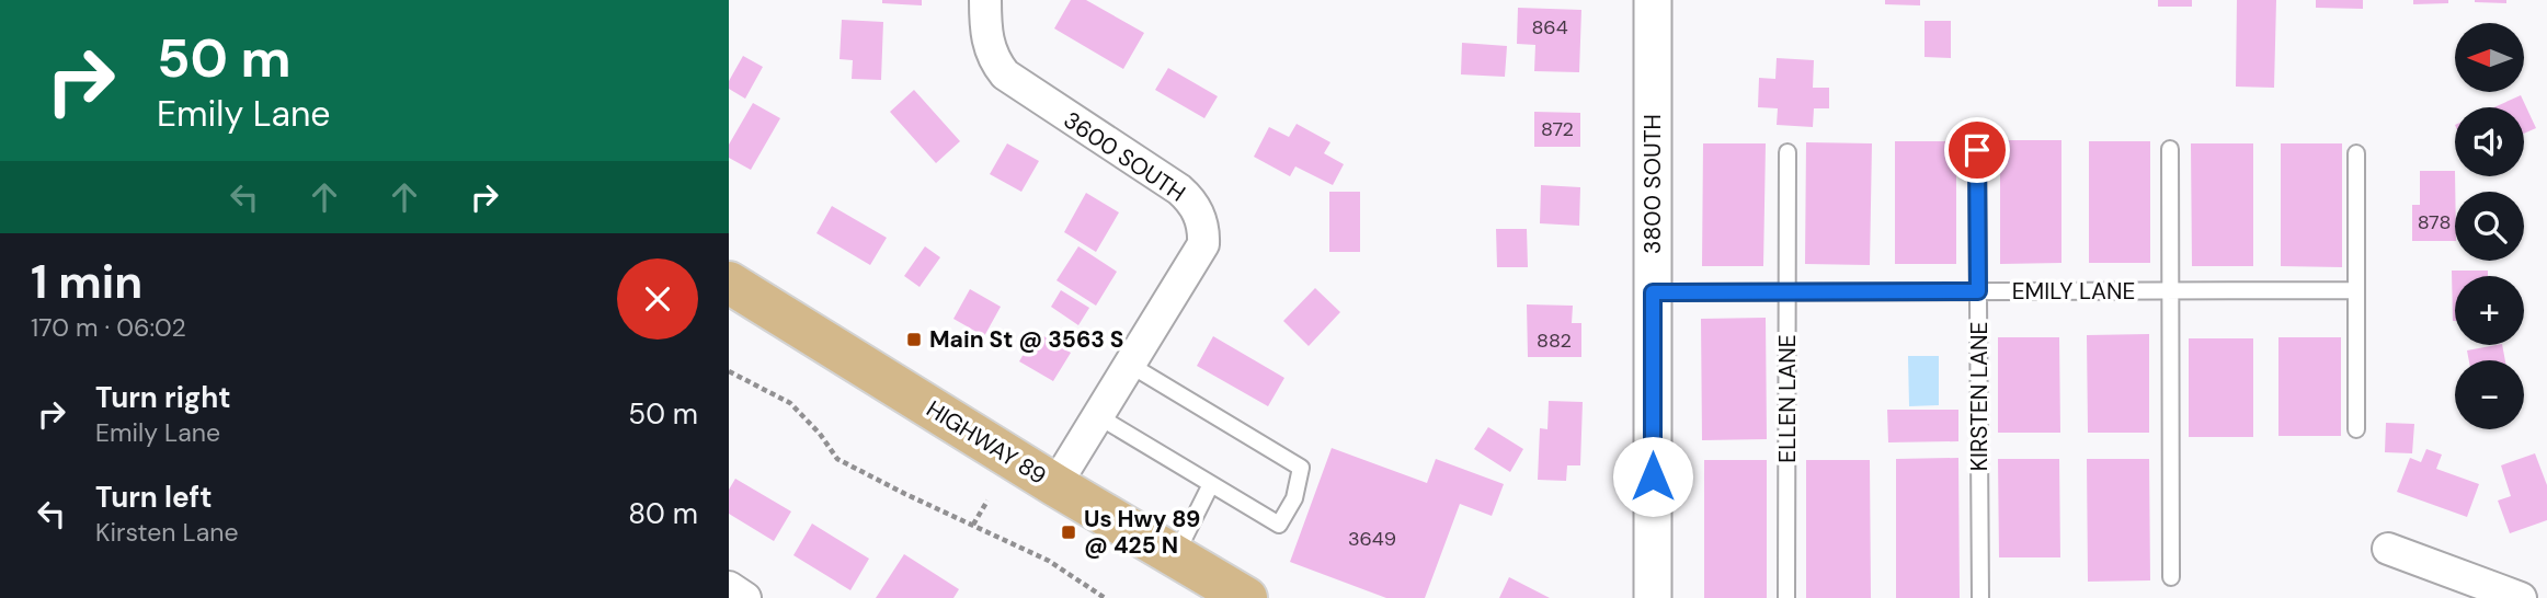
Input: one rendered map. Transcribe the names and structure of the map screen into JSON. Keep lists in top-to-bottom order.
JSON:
{
  "streets": {
    "main road": ["HIGHWAY 89"],
    "street": ["3600 SOUTH", "3800 SOUTH"],
    "lane": ["EMILY LANE", "KIRSTEN LANE", "ELLEN LANE"]
  },
  "crossings": [
    ["3600 SOUTH", "HIGHWAY 89"],
    ["3800 SOUTH", "EMILY LANE"],
    ["EMILY LANE", "KIRSTEN LANE"],
    ["EMILY LANE", "ELLEN LANE"]
  ],
  "places": {
    "transit": ["Main St @ 3563 S", "Us Hwy 89 @ 425 N"]
  },
  "house_numbers": [
    "864",
    "872",
    "878",
    "882",
    "3649"
  ],
  "north": "left",
  "page": {
    "turn": ["50 m", "Emily Lane"],
    "map_buttons": ["+", "−"],
    "heading": ["1 min", "170 m · 06:02"],
    "list": [
      {
        "name": "Turn right",
        "note": "Emily Lane",
        "value": "50 m"
      },
      {
        "name": "Turn left",
        "note": "Kirsten Lane",
        "value": "80 m"
      }
    ]
  }
}
